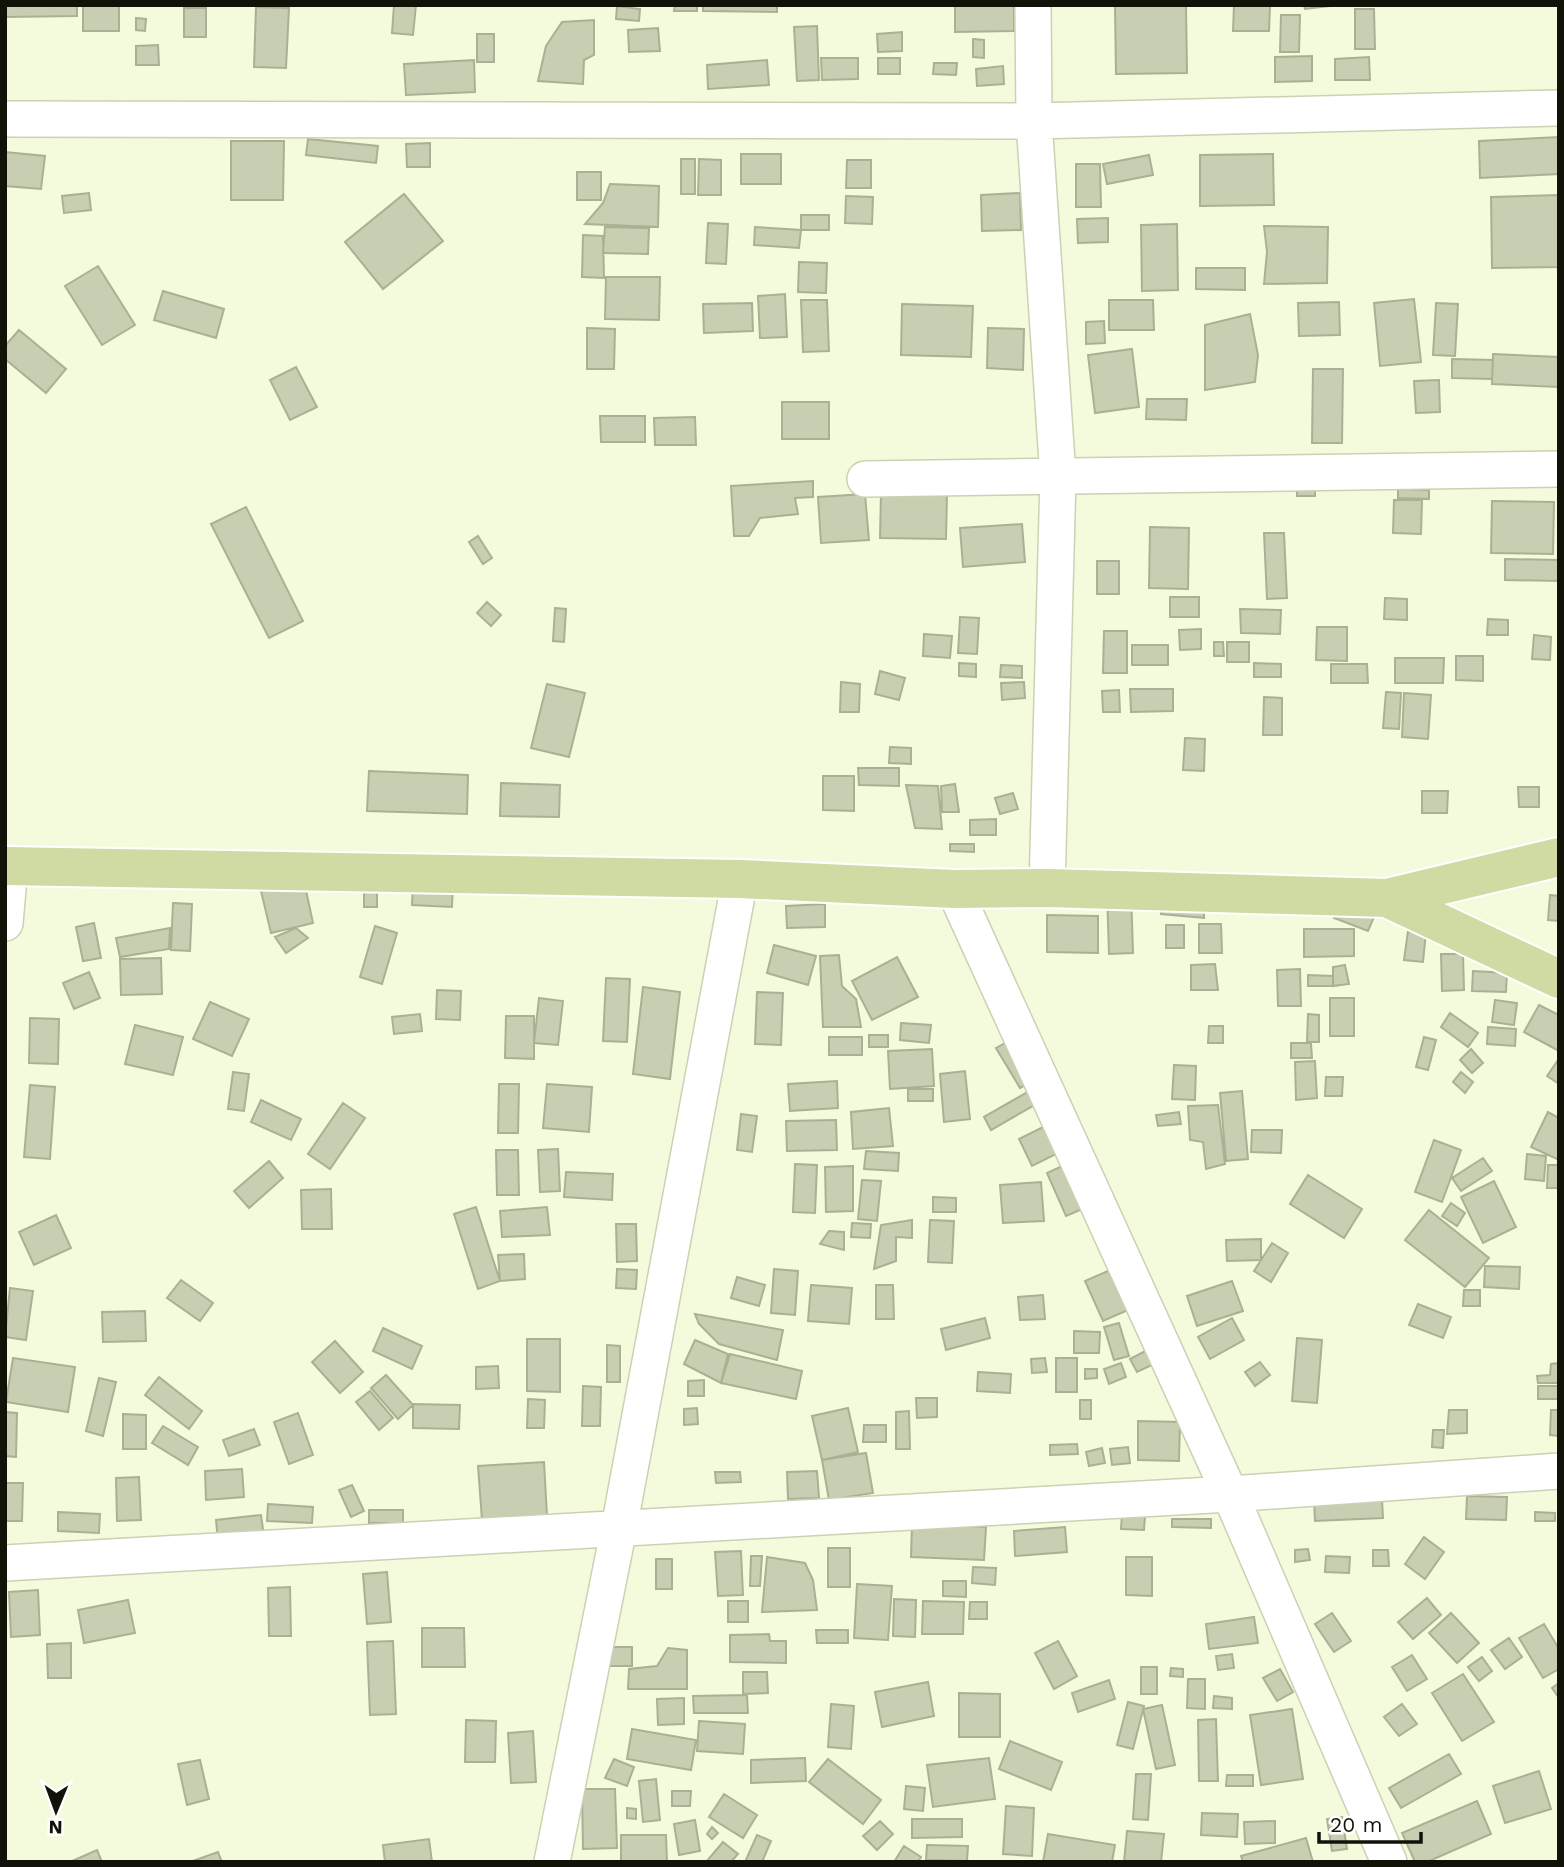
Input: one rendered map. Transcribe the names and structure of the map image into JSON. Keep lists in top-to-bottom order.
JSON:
{
  "scale_bar": "20 m",
  "north": "bottom"
}
